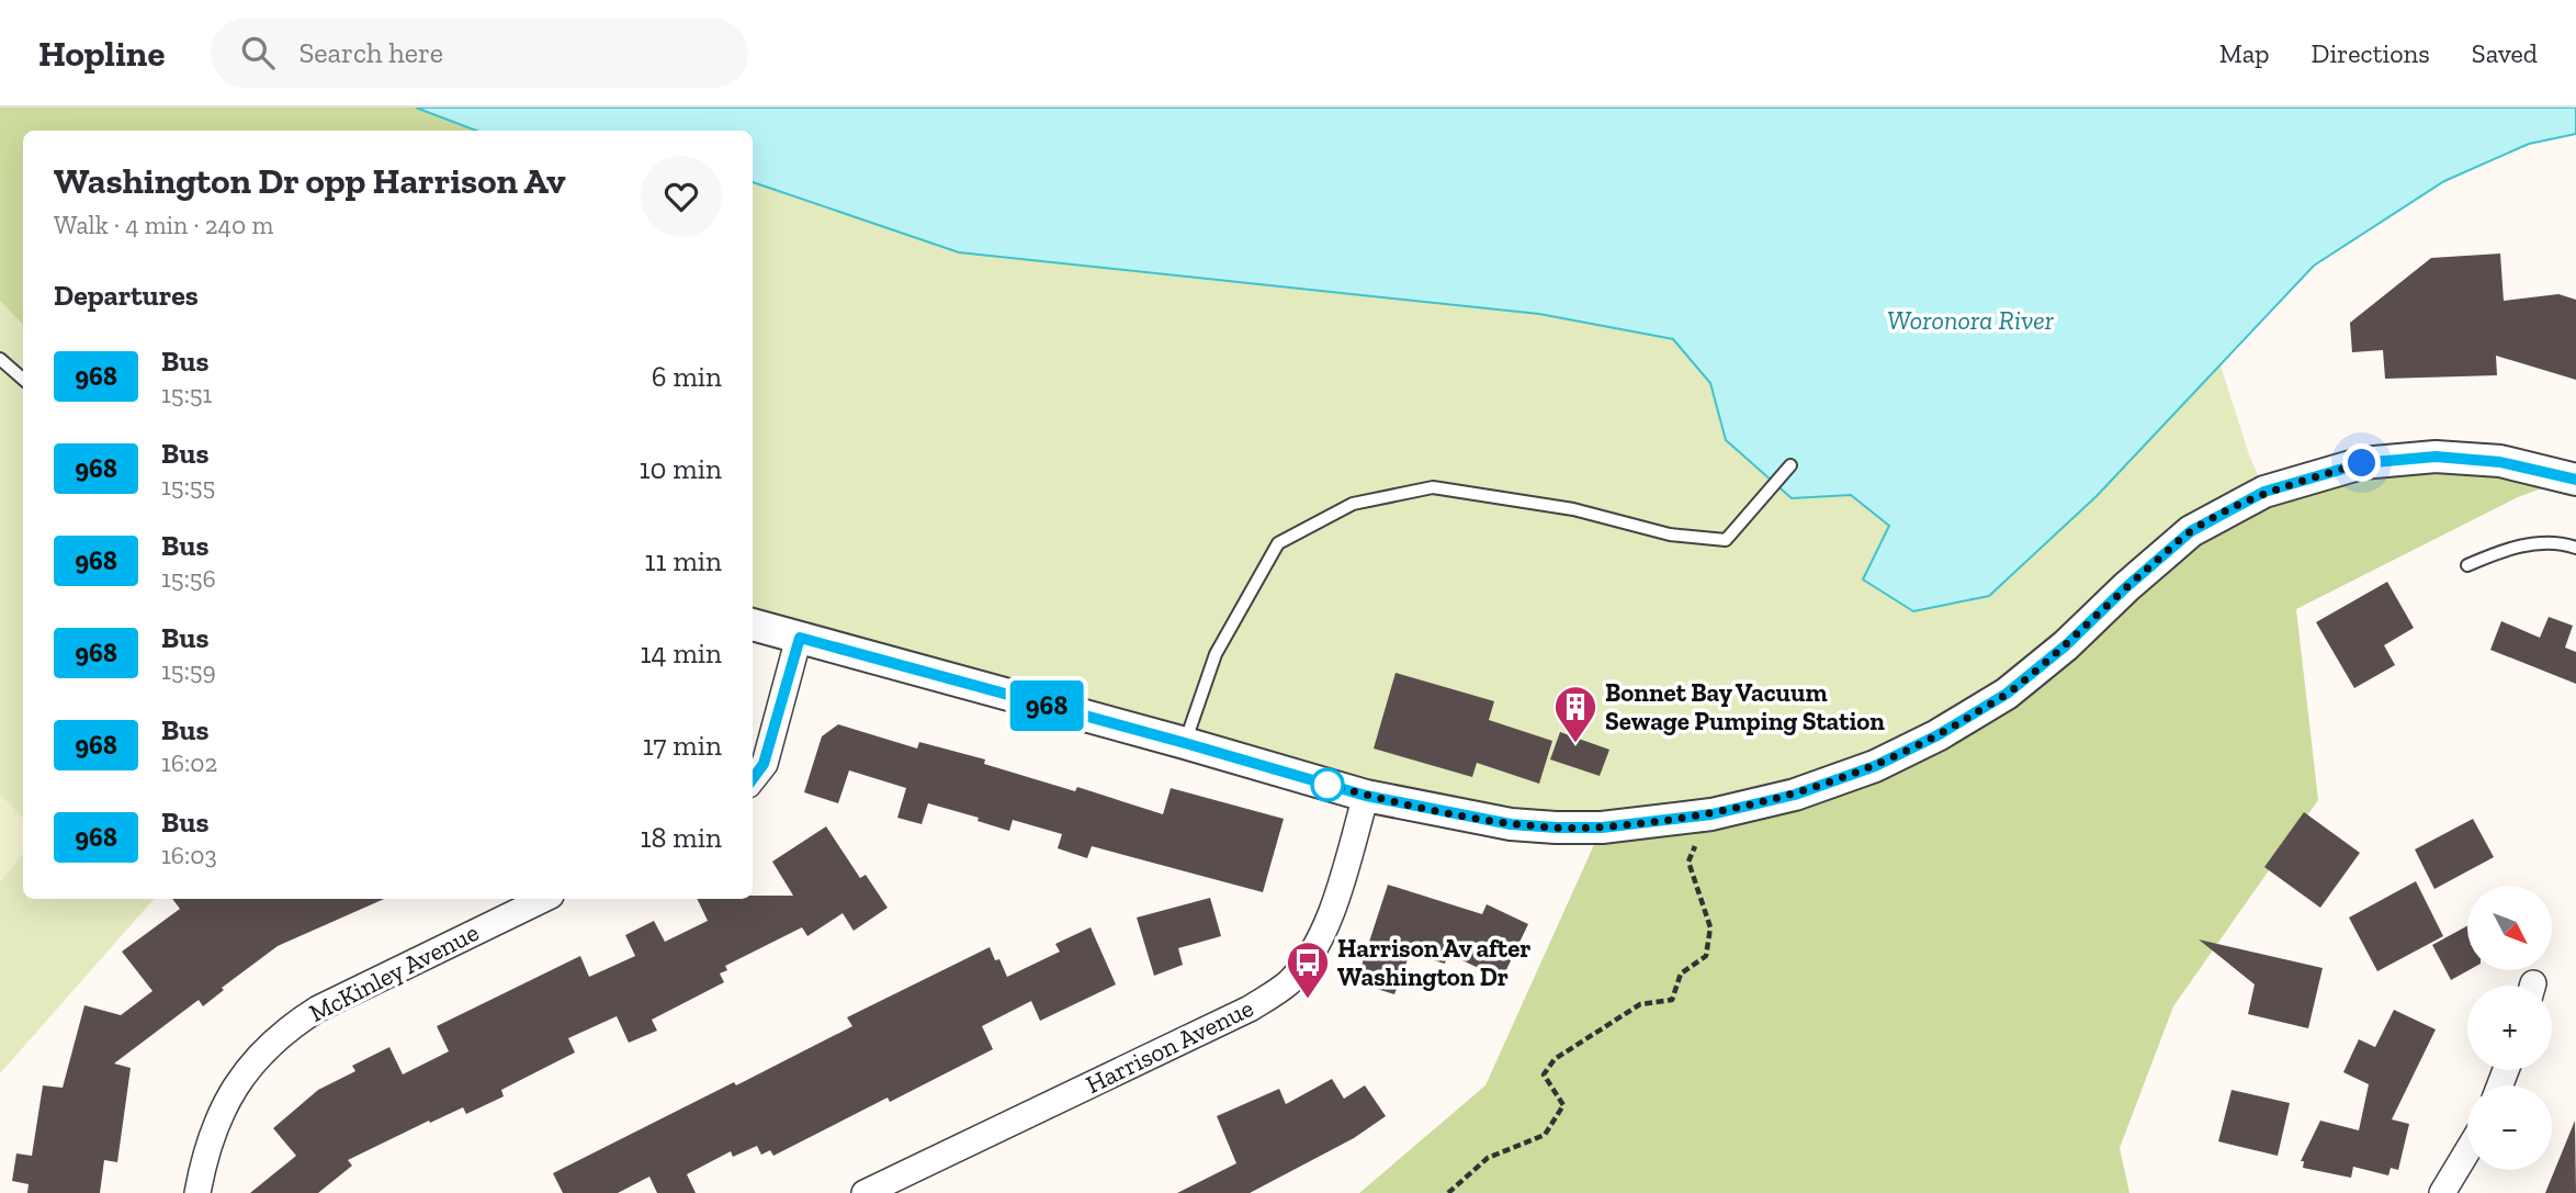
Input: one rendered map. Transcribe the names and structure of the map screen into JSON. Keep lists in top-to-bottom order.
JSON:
{
  "streets": {
    "street": ["McKinley Avenue", "Harrison Avenue"]
  },
  "water": ["Woronora River"],
  "places": {
    "building": ["Bonnet Bay Vacuum Sewage Pumping Station"],
    "bus stop": ["Harrison Av after Washington Dr"]
  },
  "lines": ["bus line 968"],
  "north": "bottom right",
  "page": {
    "header": "Hopline",
    "search": "Search here",
    "nav": ["Map", "Directions", "Saved"],
    "on_map": "968",
    "heading": [
      ["Washington Dr opp Harrison Av", "Walk · 4 min · 240 m"],
      "Departures"
    ],
    "list": [
      {
        "mark": "968",
        "name": "Bus",
        "note": "15:51",
        "value": "6 min"
      },
      {
        "mark": "968",
        "name": "Bus",
        "note": "15:55",
        "value": "10 min"
      },
      {
        "mark": "968",
        "name": "Bus",
        "note": "15:56",
        "value": "11 min"
      },
      {
        "mark": "968",
        "name": "Bus",
        "note": "15:59",
        "value": "14 min"
      },
      {
        "mark": "968",
        "name": "Bus",
        "note": "16:02",
        "value": "17 min"
      },
      {
        "mark": "968",
        "name": "Bus",
        "note": "16:03",
        "value": "18 min"
      }
    ],
    "map_buttons": ["+", "−"]
  }
}
